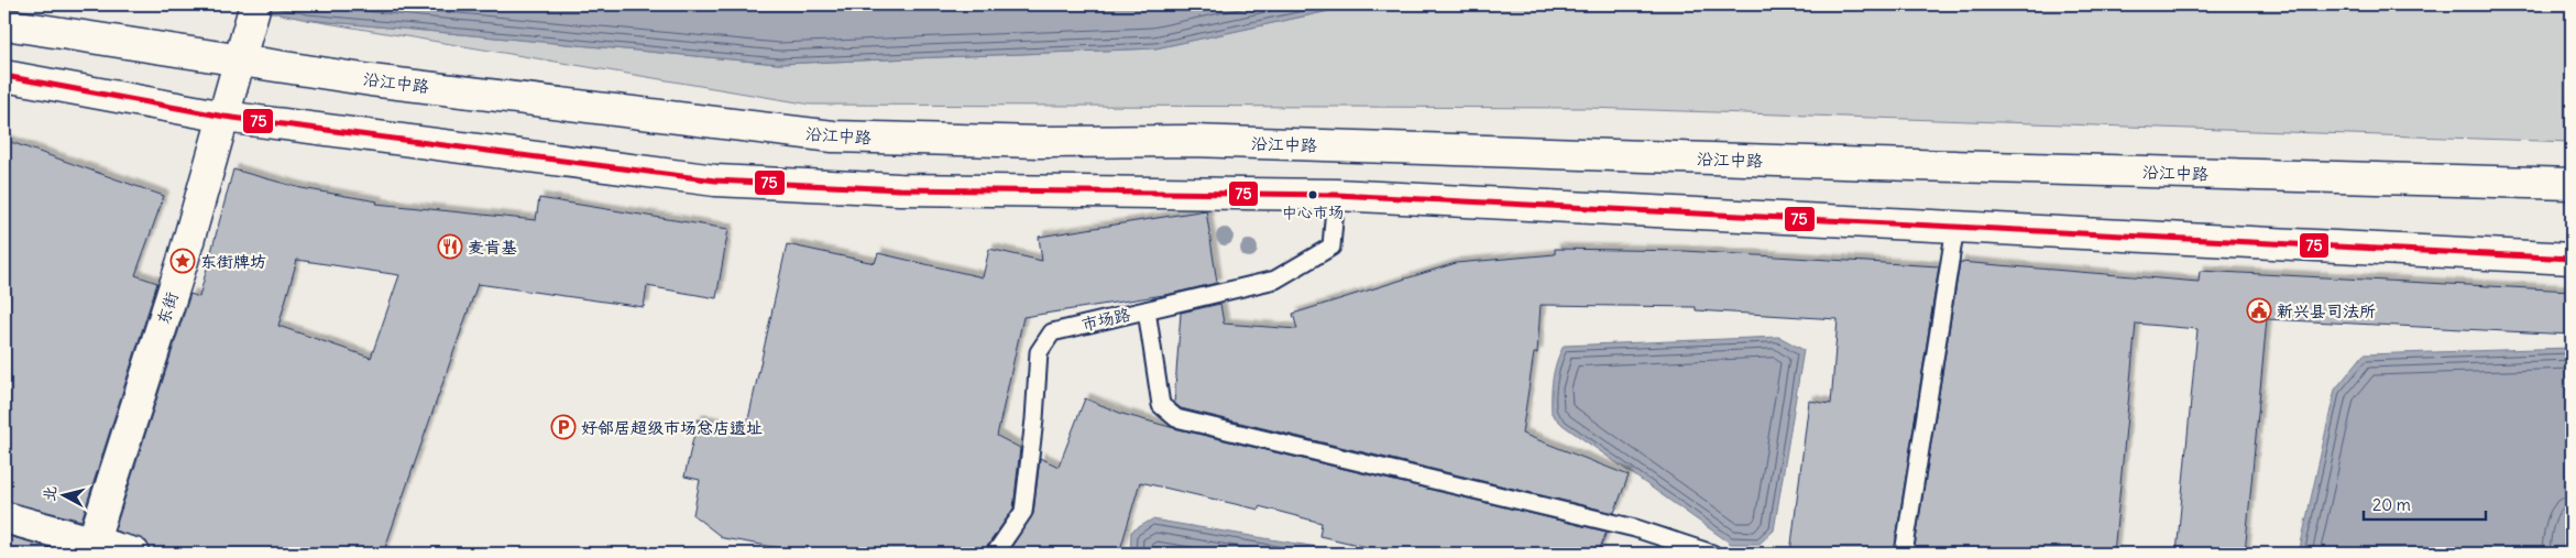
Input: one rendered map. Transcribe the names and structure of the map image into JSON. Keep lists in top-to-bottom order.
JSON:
{
  "streets": {
    "main road": ["沿江中路", "东街"],
    "lane": ["市场路"]
  },
  "crossings": [
    ["沿江中路", "东街"]
  ],
  "places": {
    "other": ["中心市场"],
    "restaurant": ["麦肯基"],
    "place": ["东街牌坊"],
    "public building": ["新兴县司法所"],
    "parking": ["好邻居超级市场总店遗址"]
  },
  "lines": ["transit line 75"],
  "scale_bar": "20 m",
  "north": "left"
}
